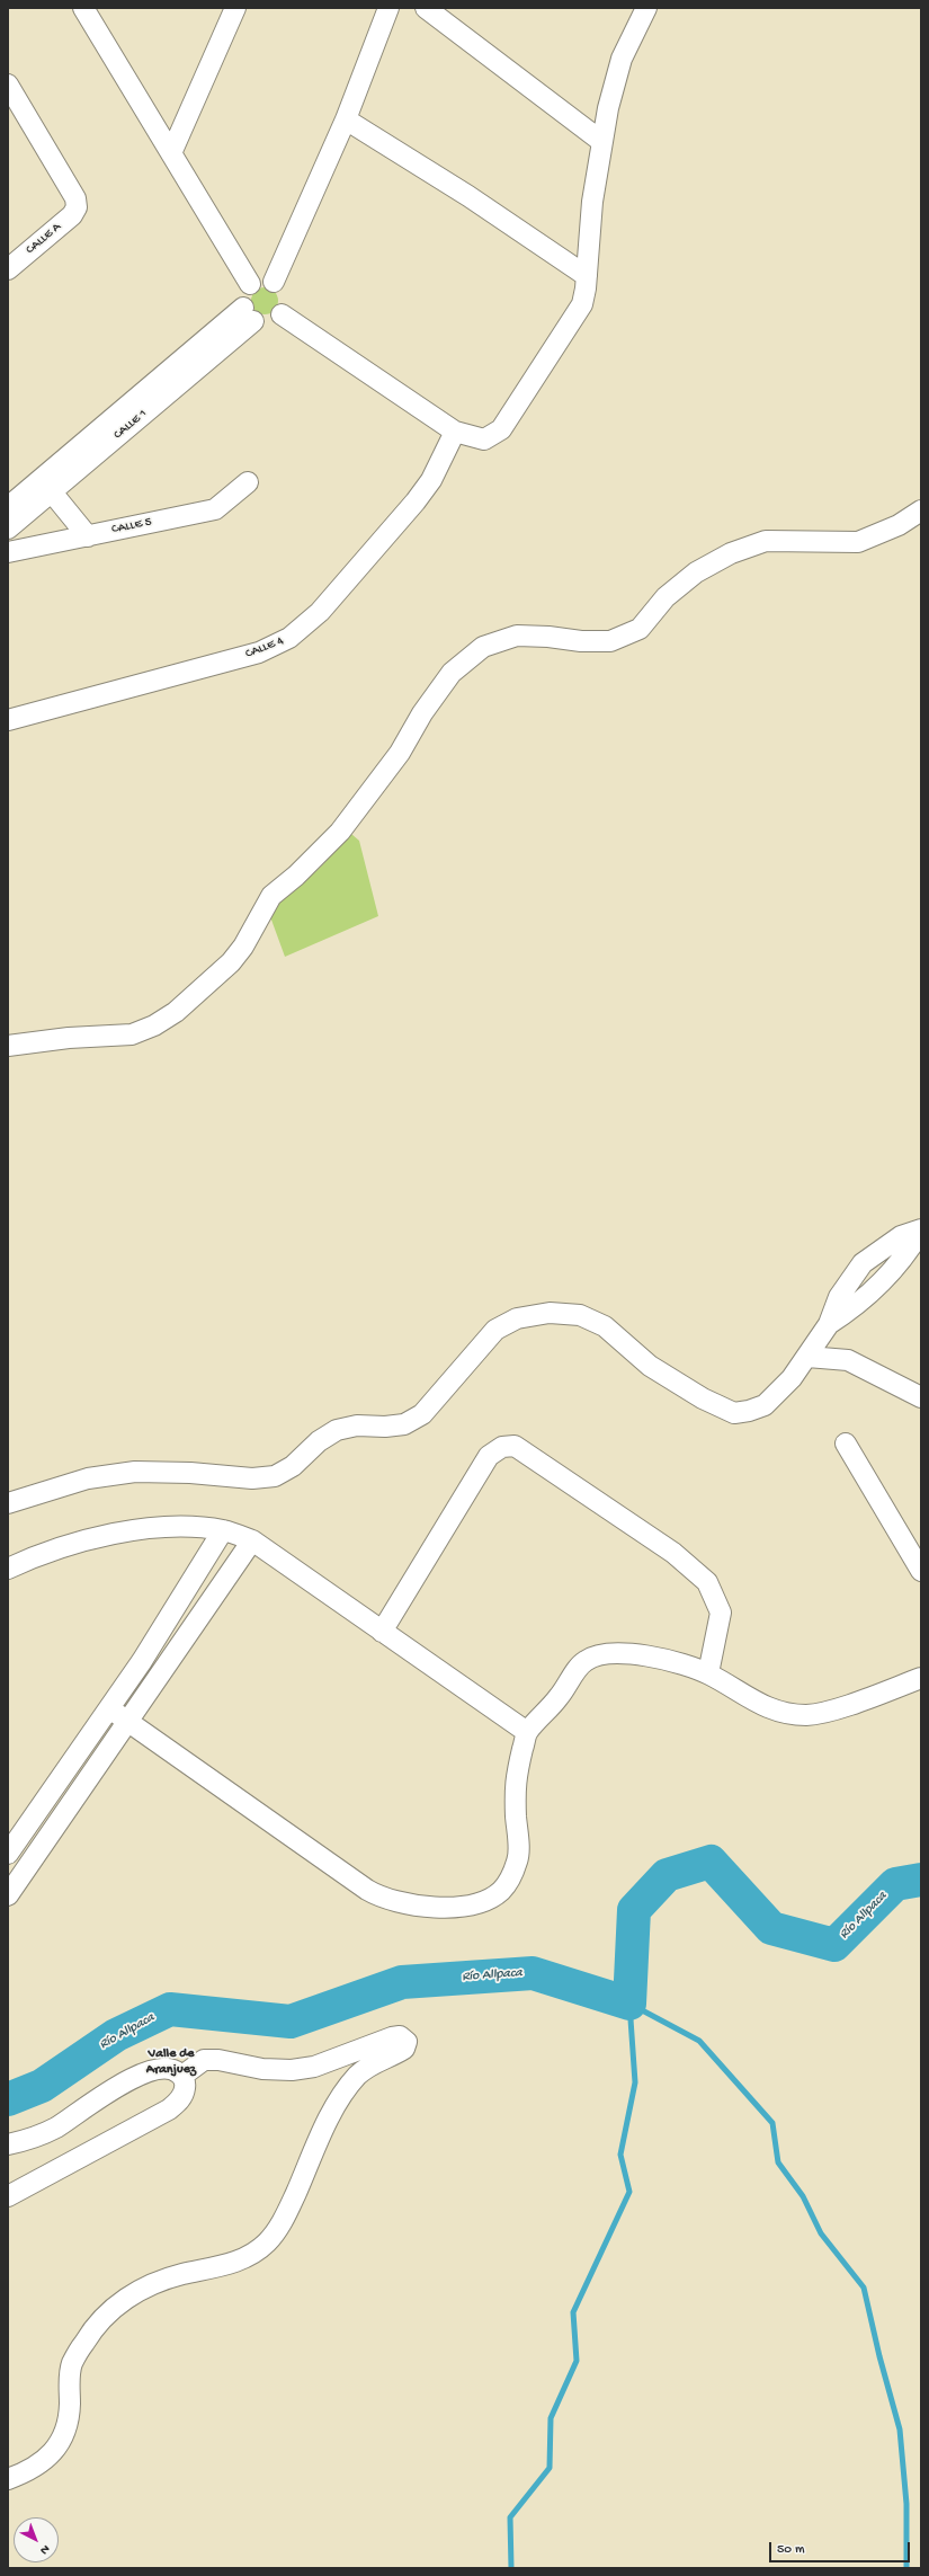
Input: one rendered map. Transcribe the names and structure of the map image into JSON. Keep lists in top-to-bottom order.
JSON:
{
  "streets": {
    "street": [
      "CALLE A",
      "CALLE 1",
      "CALLE 5",
      "CALLE 4"
    ]
  },
  "districts": ["Valle de Aranjuez"],
  "water": ["Río Allpaca"],
  "scale_bar": "50 m",
  "north": "bottom right"
}
